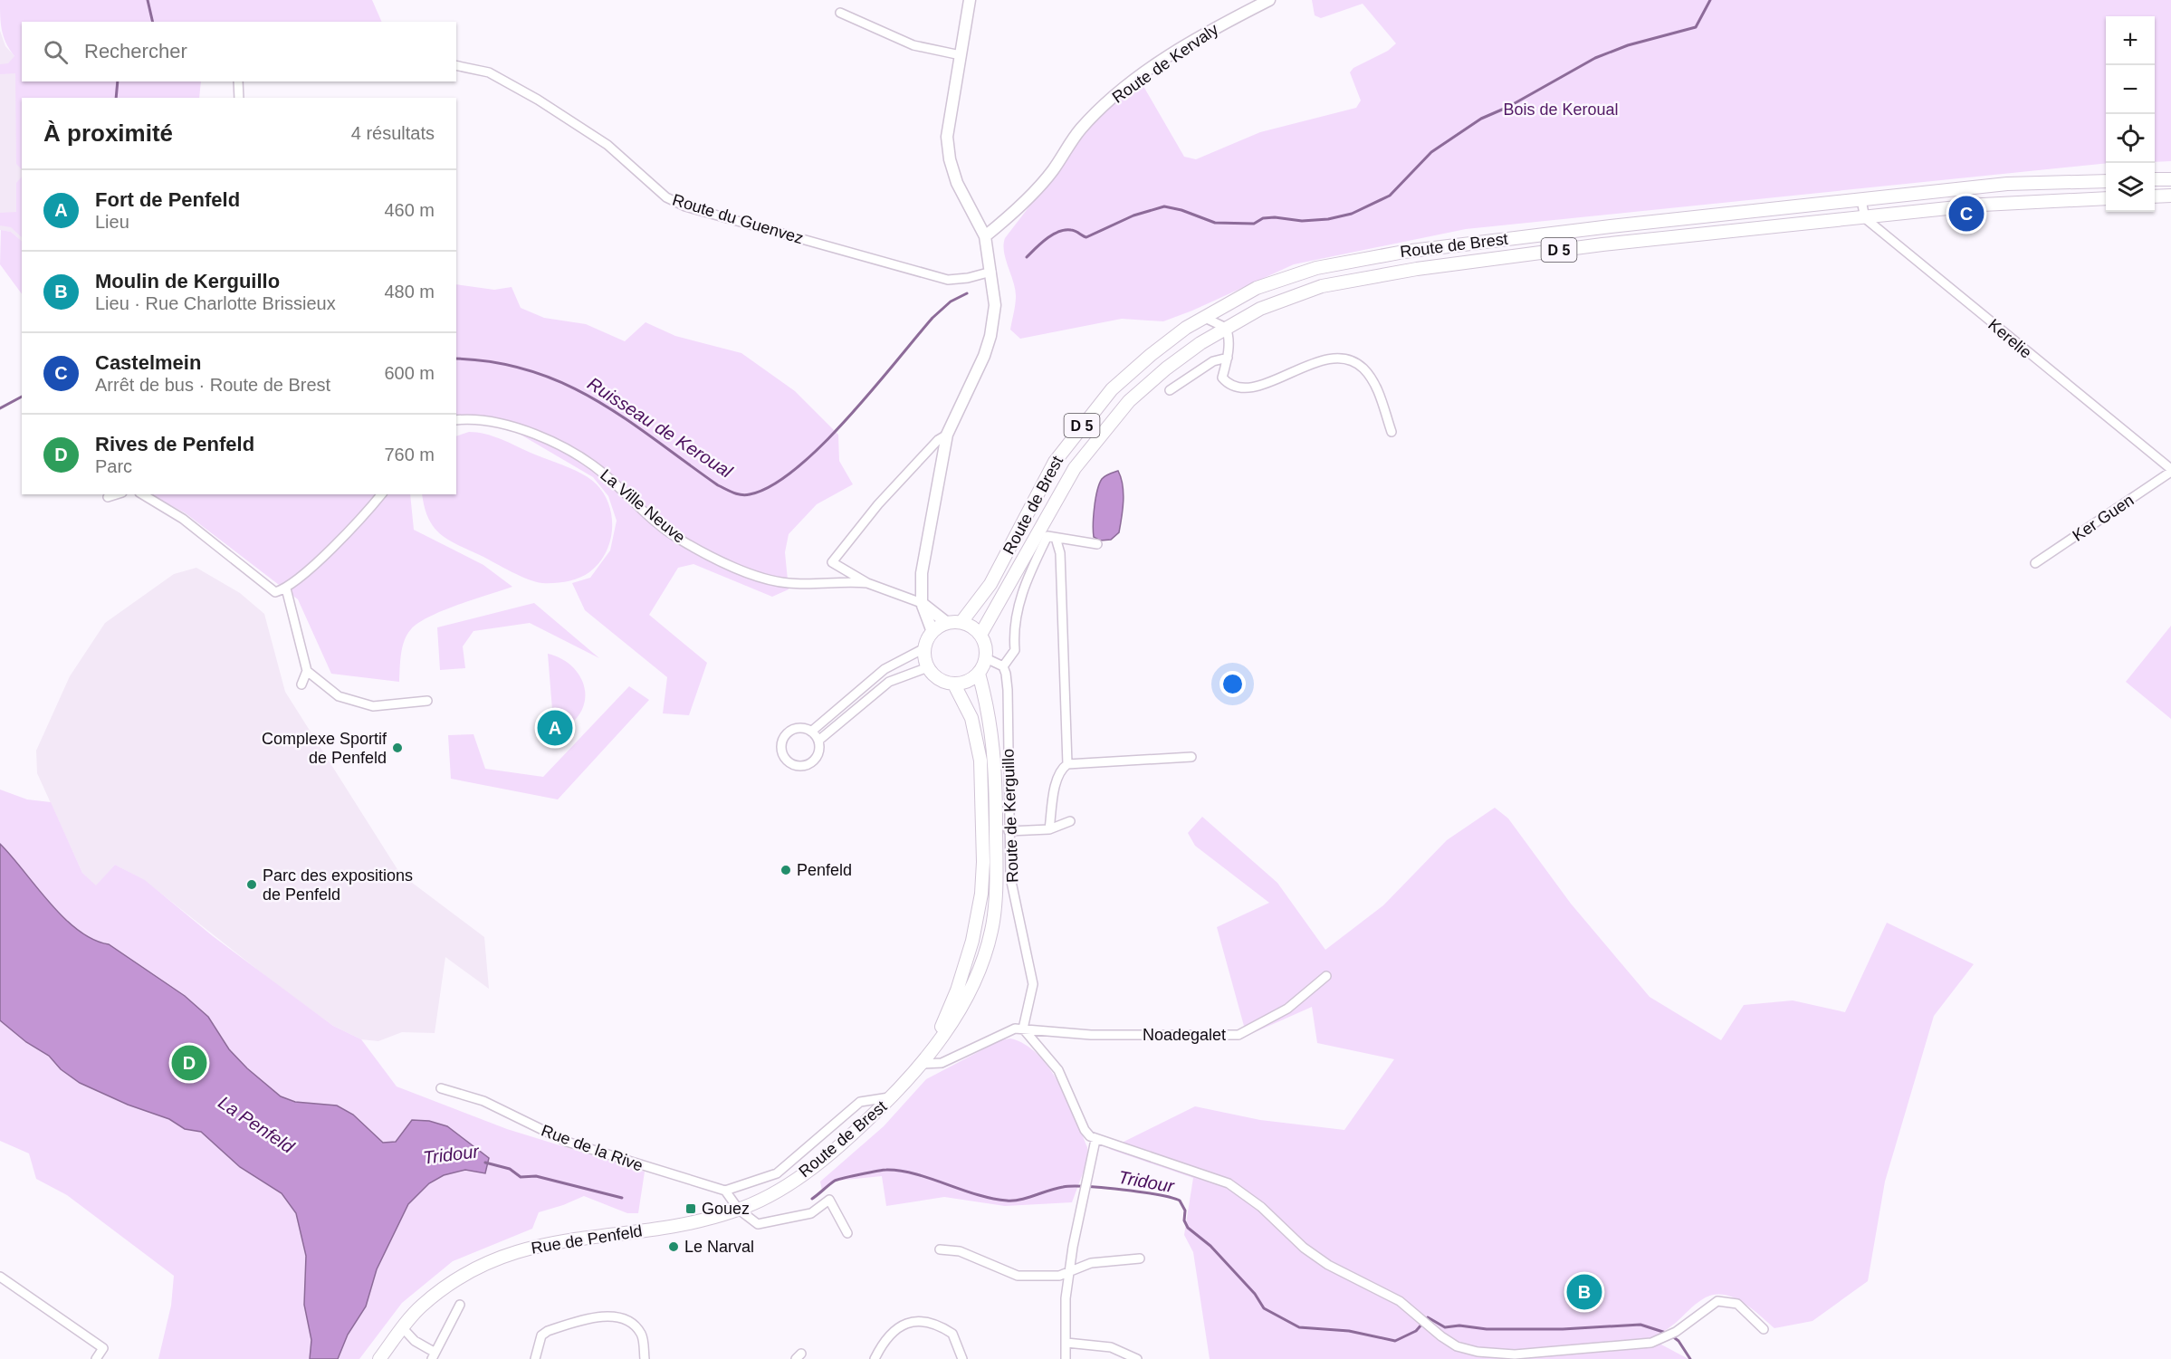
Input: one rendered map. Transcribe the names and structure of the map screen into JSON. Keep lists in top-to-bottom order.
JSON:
{
  "streets": {
    "main road": ["Route de Brest", "D 5", "Rue de Penfeld"],
    "street": [
      "Route de Kervaly",
      "Route du Guenvez",
      "Kerelie",
      "La Ville Neuve",
      "Ker Guen",
      "Route de Kerguillo",
      "Noadegalet",
      "Rue de la Rive"
    ]
  },
  "crossings": [
    ["Route de Brest", "Kerelie"],
    ["Route de Brest", "Rue de Penfeld"],
    ["Kerelie", "Ker Guen"],
    ["Route de Kerguillo", "Noadegalet"]
  ],
  "water": ["Ruisseau de Keroual", "La Penfeld", "Tridour"],
  "parks": ["Bois de Keroual"],
  "places": {
    "other": [
      "Complexe Sportif de Penfeld",
      "Penfeld",
      "Parc des expositions de Penfeld",
      "Le Narval"
    ],
    "transit": ["Gouez"]
  },
  "page": {
    "map_buttons": ["+", "−"],
    "search": "Rechercher",
    "heading": ["À proximité", "4 résultats"],
    "list": [
      {
        "mark": "A",
        "name": "Fort de Penfeld",
        "note": "Lieu",
        "value": "460 m"
      },
      {
        "mark": "B",
        "name": "Moulin de Kerguillo",
        "note": "Lieu · Rue Charlotte Brissieux",
        "value": "480 m"
      },
      {
        "mark": "C",
        "name": "Castelmein",
        "note": "Arrêt de bus · Route de Brest",
        "value": "600 m"
      },
      {
        "mark": "D",
        "name": "Rives de Penfeld",
        "note": "Parc",
        "value": "760 m"
      }
    ],
    "pins": [
      "C",
      "A",
      "D",
      "B"
    ]
  }
}
